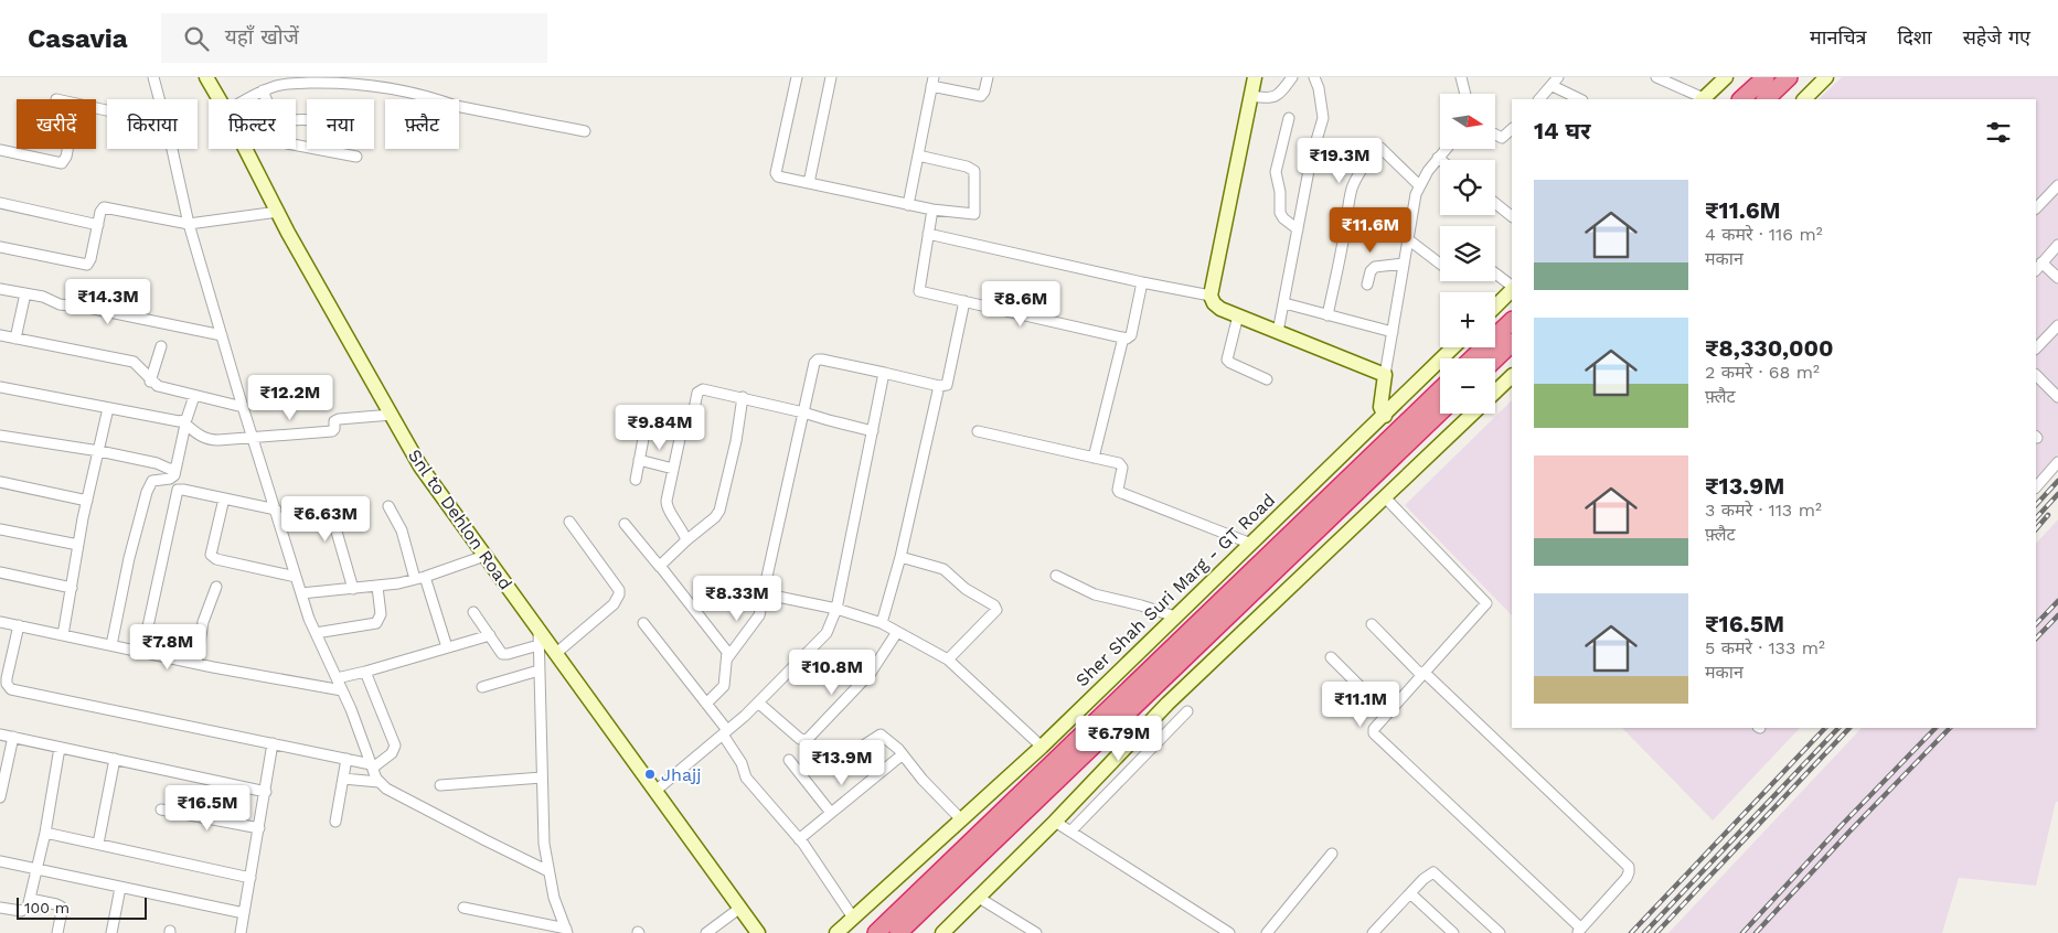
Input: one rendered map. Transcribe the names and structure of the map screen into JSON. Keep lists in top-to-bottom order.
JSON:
{
  "streets": {
    "street": ["Snl to Dehlon Road", "Sher Shah Suri Marg - GT Road"]
  },
  "places": ["Jhajj"],
  "scale_bar": "100 m",
  "north": "right",
  "page": {
    "header": "Casavia",
    "search": "यहाँ खोजें",
    "nav": ["मानचित्र", "दिशा", "सहेजे गए"],
    "map_buttons": ["+", "−"],
    "chip": [
      "खरीदें",
      "किराया",
      "फ़िल्टर",
      "नया",
      "फ़्लैट"
    ],
    "heading": "14 घर",
    "price": [
      "₹19.3M",
      "₹11.6M",
      "₹14.3M",
      "₹8.6M",
      "₹12.2M",
      "₹9.84M",
      "₹6.63M",
      "₹8.33M",
      "₹7.8M",
      "₹10.8M",
      "₹11.1M",
      "₹6.79M",
      "₹13.9M",
      "₹16.5M"
    ],
    "list": [
      {
        "name": "₹11.6M",
        "note": "4 कमरे · 116 m² · मकान"
      },
      {
        "name": "₹8,330,000",
        "note": "2 कमरे · 68 m² · फ़्लैट"
      },
      {
        "name": "₹13.9M",
        "note": "3 कमरे · 113 m² · फ़्लैट"
      },
      {
        "name": "₹16.5M",
        "note": "5 कमरे · 133 m² · मकान"
      }
    ],
    "scale": "100 m"
  }
}
